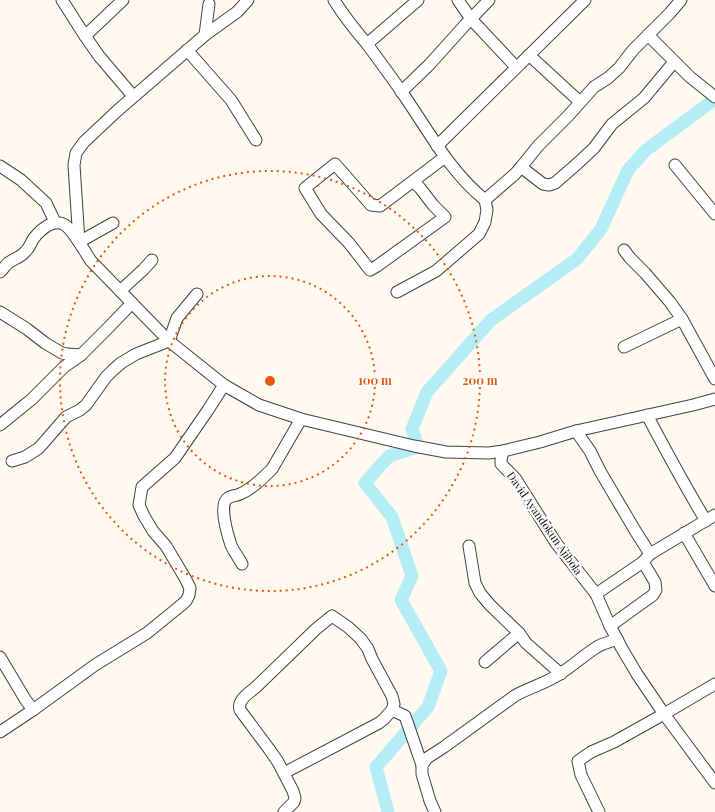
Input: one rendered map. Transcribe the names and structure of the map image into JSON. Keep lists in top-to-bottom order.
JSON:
{
  "streets": {
    "street": ["David Ayandokun Ajibola"]
  },
  "rings": ["100 m", "200 m"]
}
